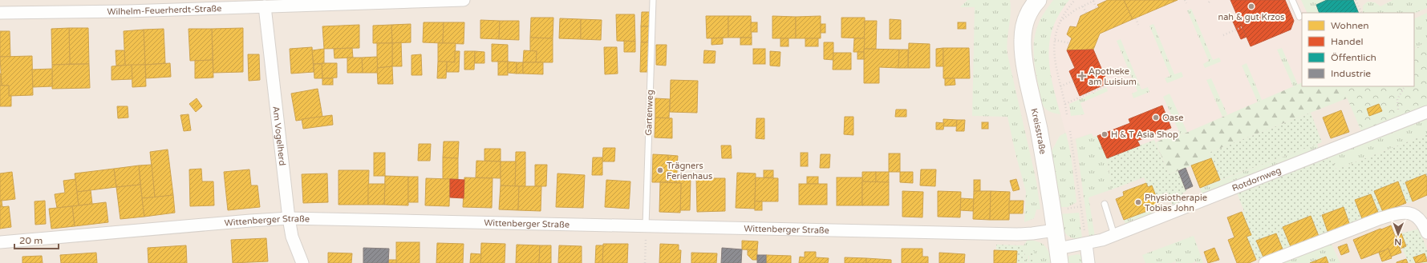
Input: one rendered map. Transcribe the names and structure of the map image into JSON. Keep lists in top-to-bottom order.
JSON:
{
  "streets": {
    "main road": ["Kreisstraße"],
    "street": [
      "Wilhelm-Feuerherdt-Straße",
      "Am Vogelherd",
      "Rotdornweg",
      "Wittenberger Straße"
    ],
    "lane": ["Gartenweg"]
  },
  "crossings": [
    ["Wilhelm-Feuerherdt-Straße", "Am Vogelherd"],
    ["Gartenweg", "Wittenberger Straße"],
    ["Kreisstraße", "Rotdornweg"],
    ["Kreisstraße", "Wittenberger Straße"],
    ["Am Vogelherd", "Wittenberger Straße"]
  ],
  "places": {
    "other": [
      "nah & gut Krzos",
      "Oase",
      "H & T Asia Shop",
      "Trägners Ferienhaus",
      "Physiotherapie Tobias John"
    ],
    "health": ["Apotheke am Luisium"]
  },
  "legend": [
    "Wohnen",
    "Handel",
    "Öffentlich",
    "Industrie"
  ],
  "scale_bar": "20 m",
  "north": "bottom"
}
